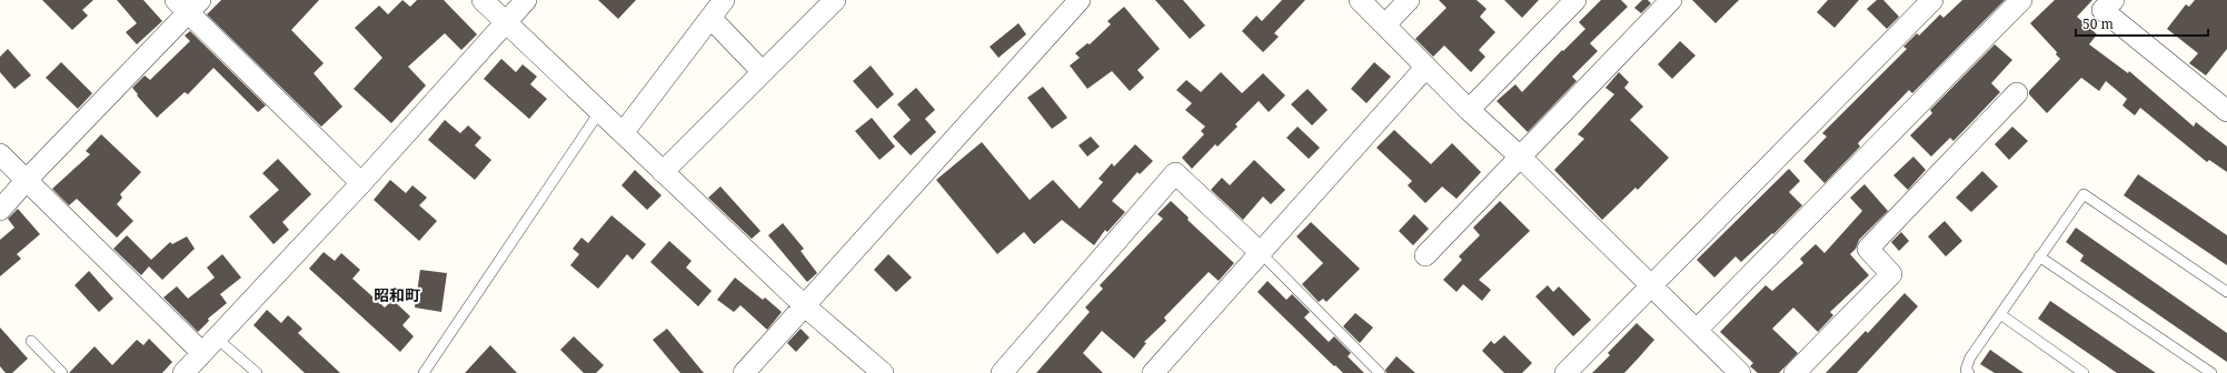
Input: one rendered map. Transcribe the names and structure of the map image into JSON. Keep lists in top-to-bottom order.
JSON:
{
  "districts": ["昭和町"],
  "scale_bar": "50 m"
}
